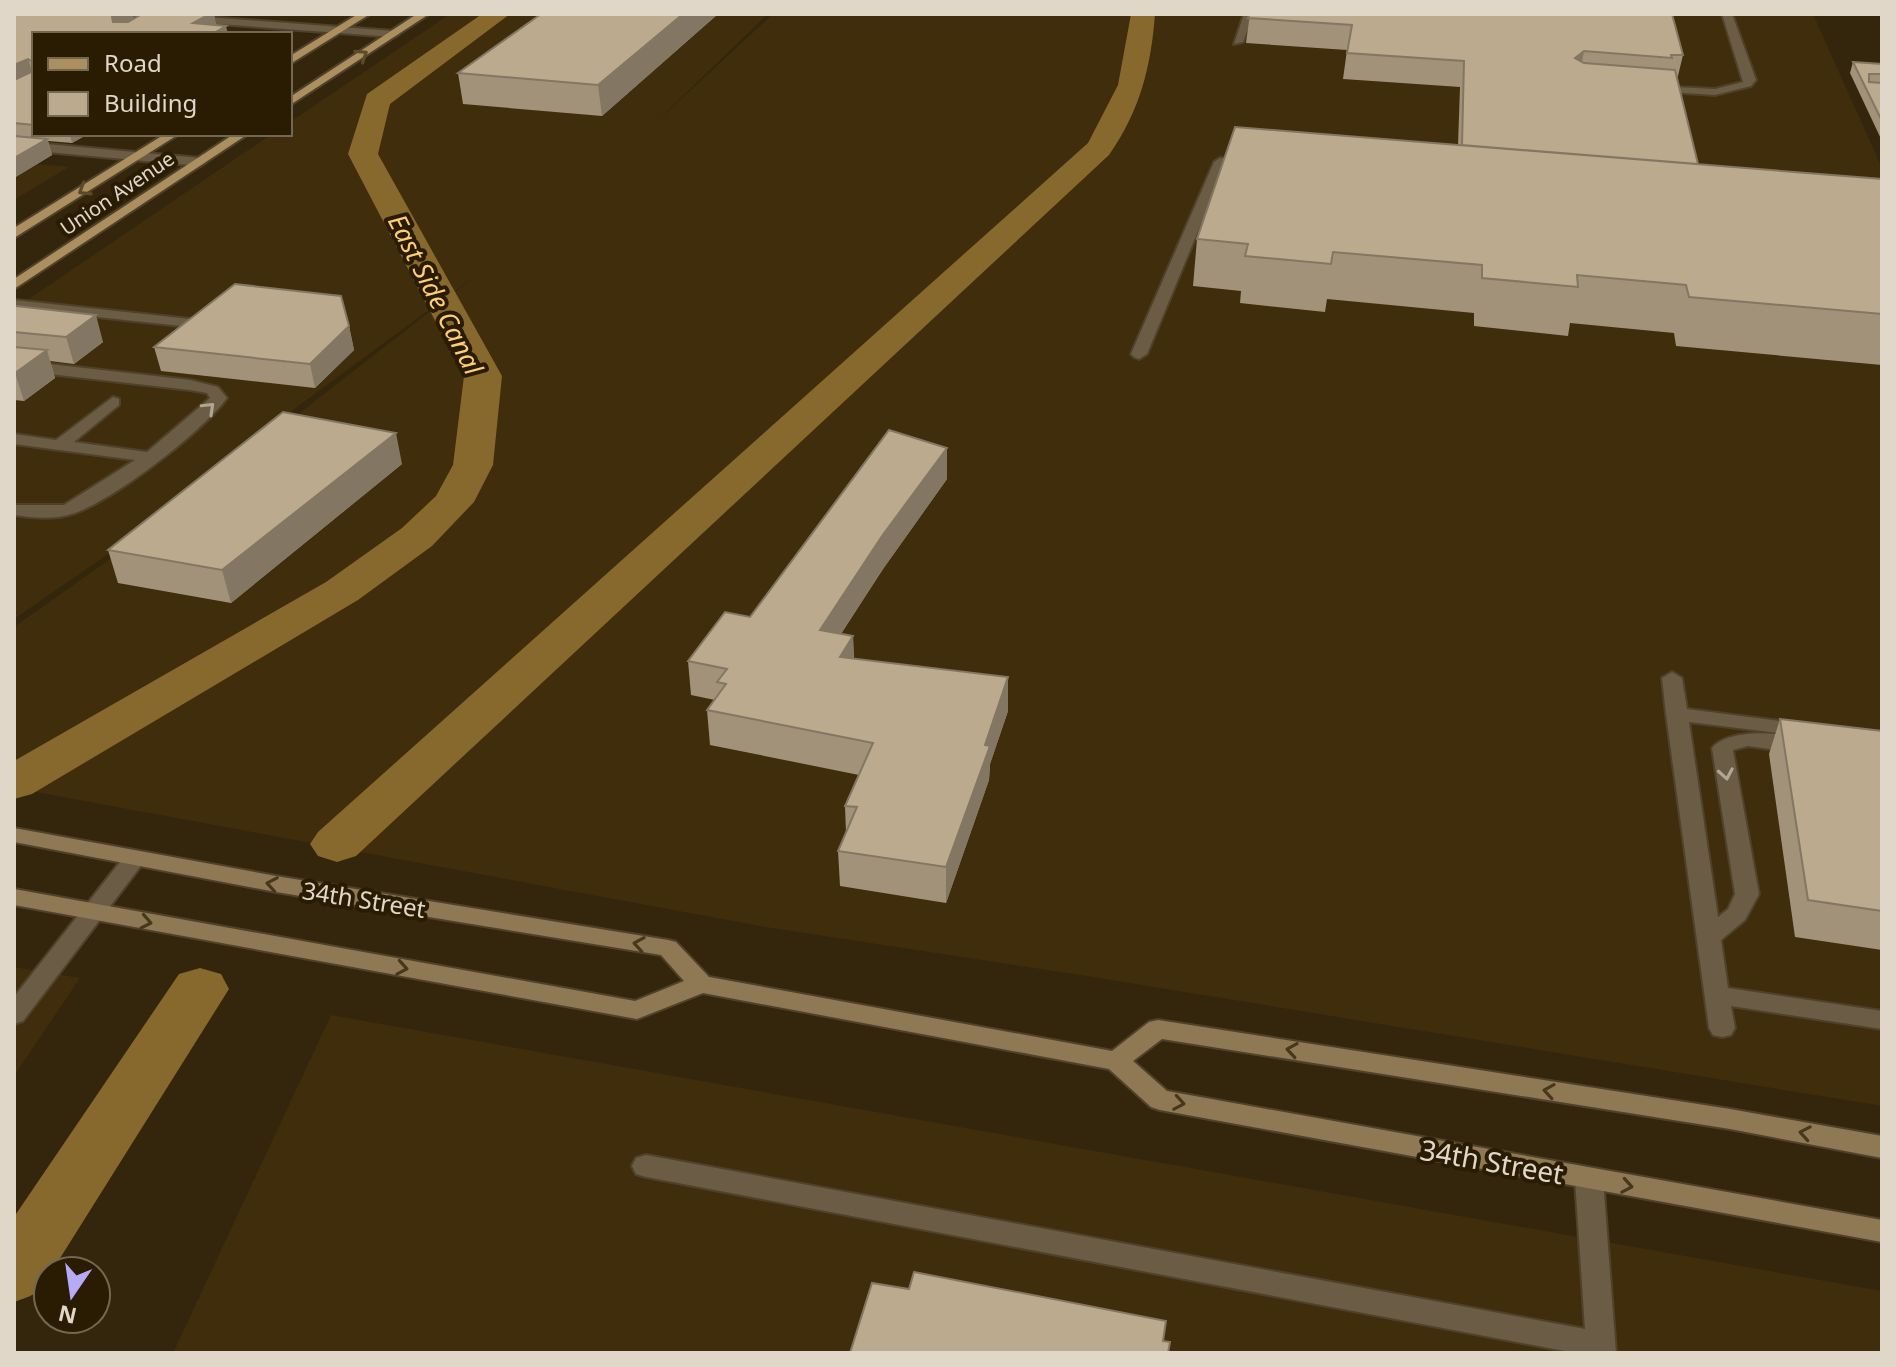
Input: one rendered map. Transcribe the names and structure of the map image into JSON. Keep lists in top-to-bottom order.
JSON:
{
  "streets": {
    "main road": ["Union Avenue"],
    "street": ["34th Street"]
  },
  "water": ["East Side Canal"],
  "legend": ["Road", "Building"],
  "north": "bottom"
}
